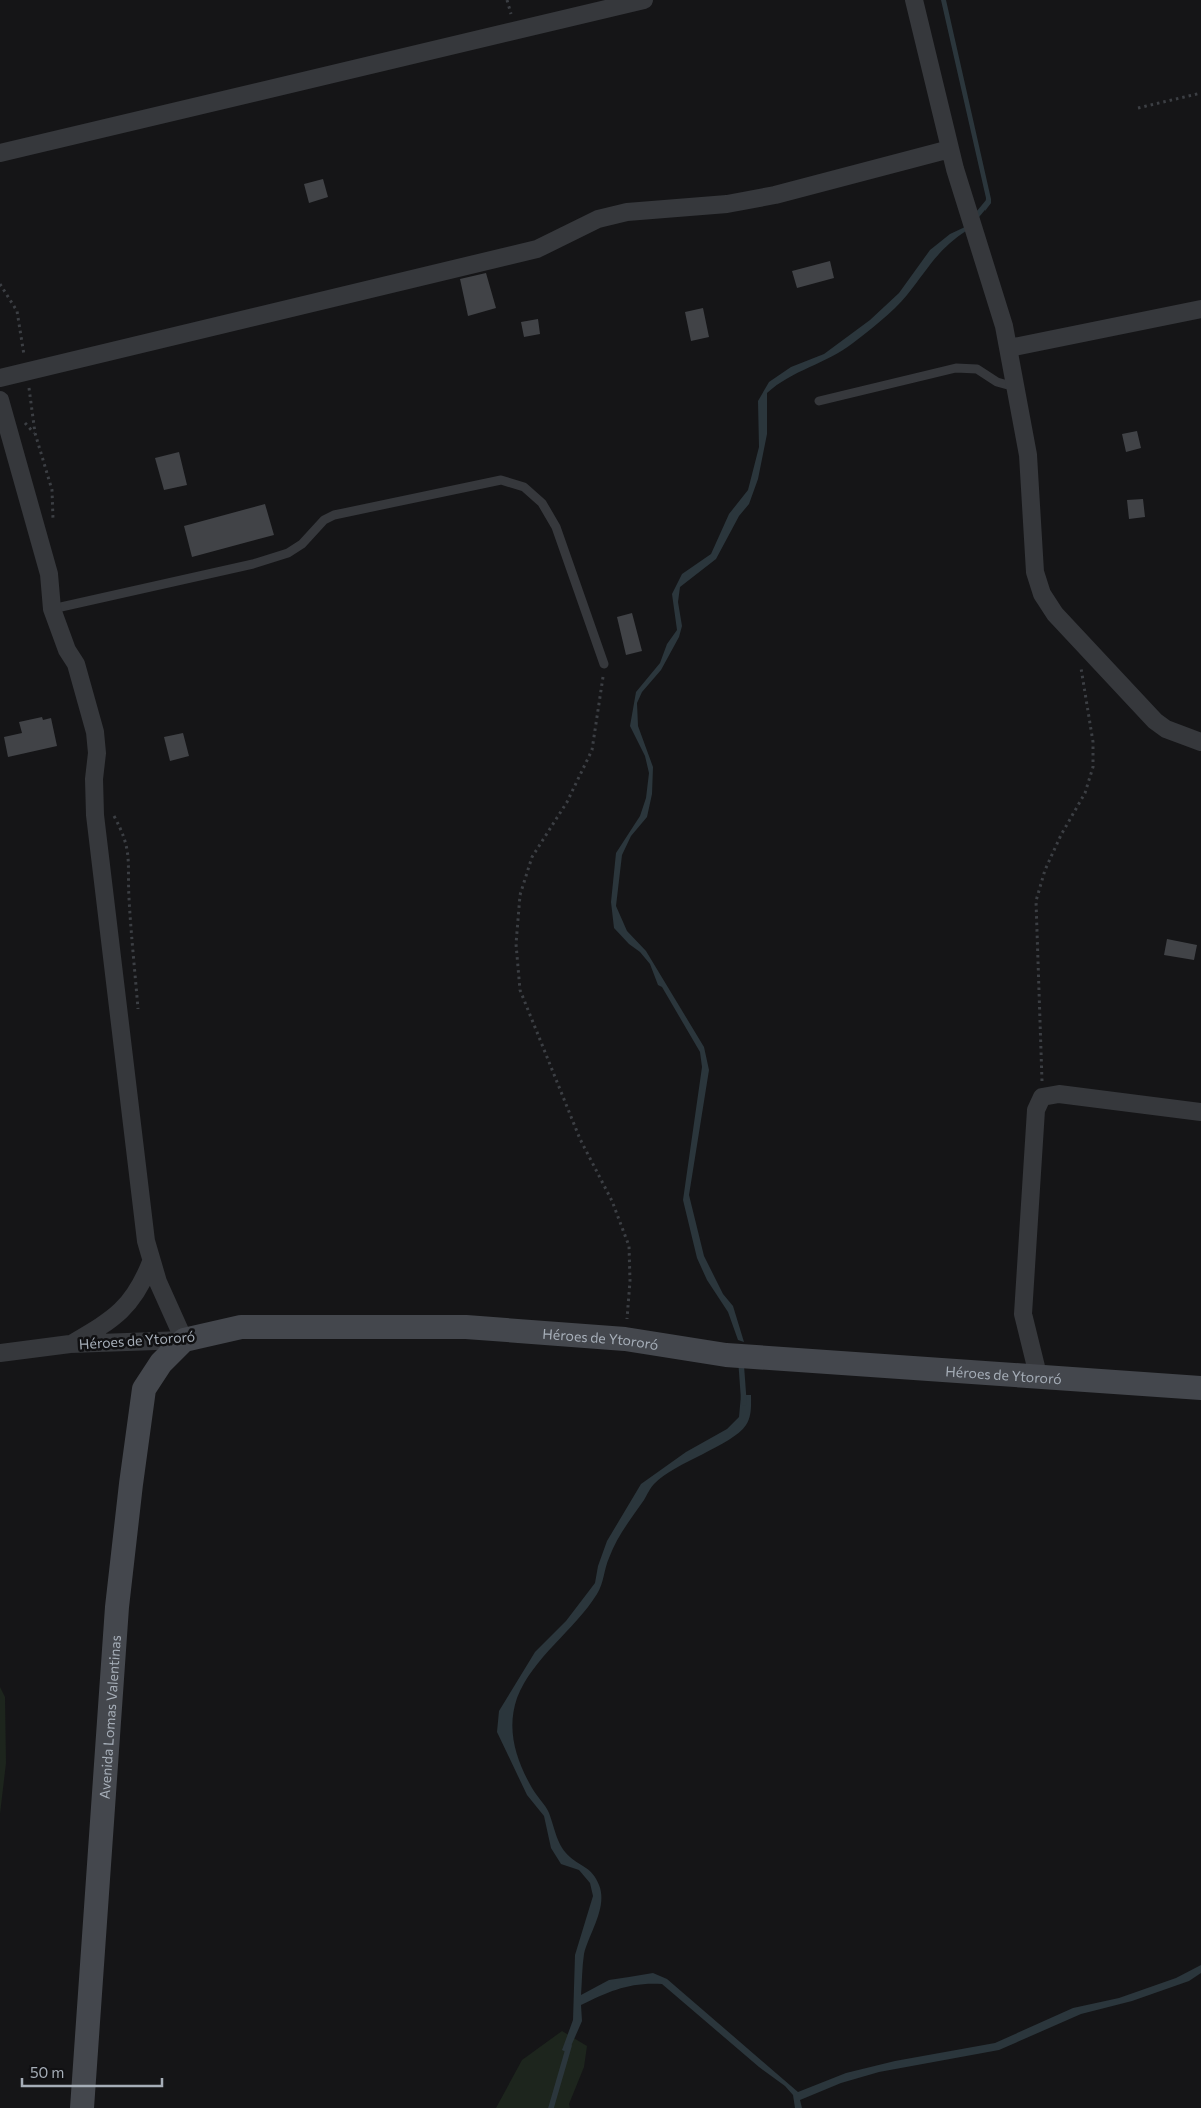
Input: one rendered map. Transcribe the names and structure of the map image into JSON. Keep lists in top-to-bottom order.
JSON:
{
  "streets": {
    "main road": ["Héroes de Ytororó", "Avenida Lomas Valentinas"]
  },
  "crossings": [
    ["Héroes de Ytororó", "Avenida Lomas Valentinas"]
  ],
  "scale_bar": "50 m"
}
